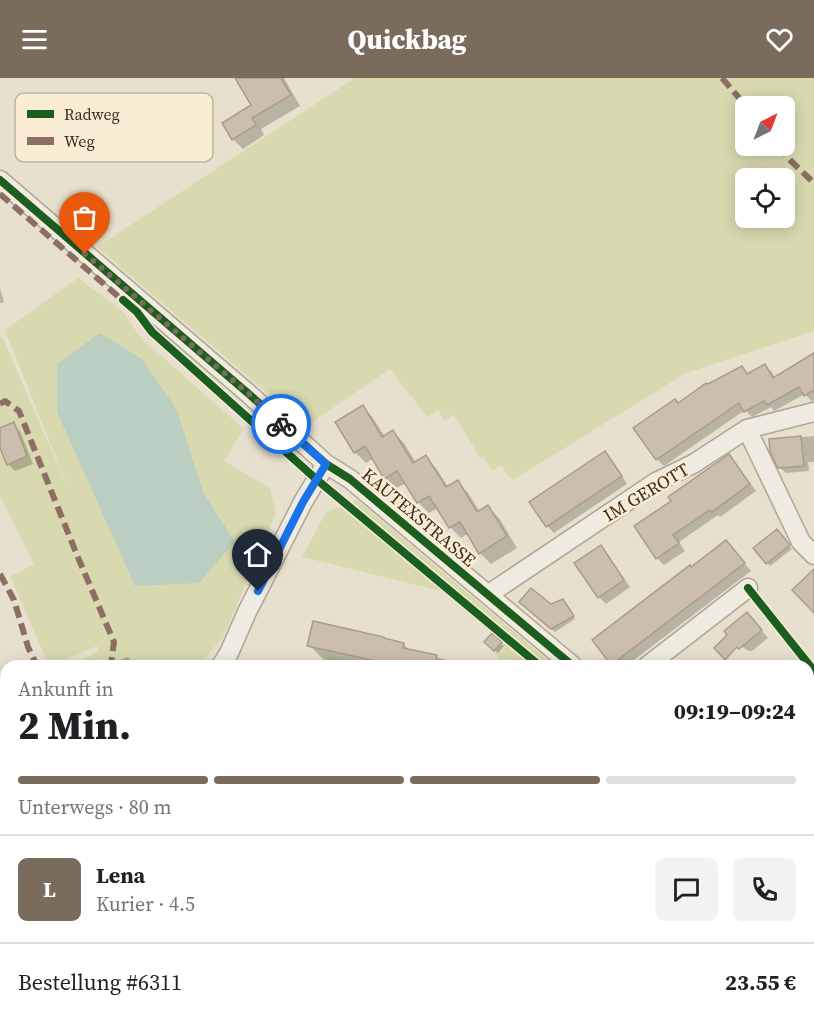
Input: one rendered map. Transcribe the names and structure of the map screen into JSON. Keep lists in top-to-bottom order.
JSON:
{
  "streets": {
    "street": ["IM GEROTT", "KAUTEXSTRASSE"]
  },
  "crossings": [
    ["IM GEROTT", "KAUTEXSTRASSE"]
  ],
  "legend": ["Radweg", "Weg"],
  "north": "top right",
  "page": {
    "header": "Quickbag",
    "heading": ["2 Min.", "Ankunft in", "09:19–09:24"],
    "panel": [
      "Lena",
      "Kurier · 4.5",
      "Bestellung #6311",
      "23.55 €"
    ],
    "bar": "Unterwegs · 80 m",
    "round": "L"
  }
}
